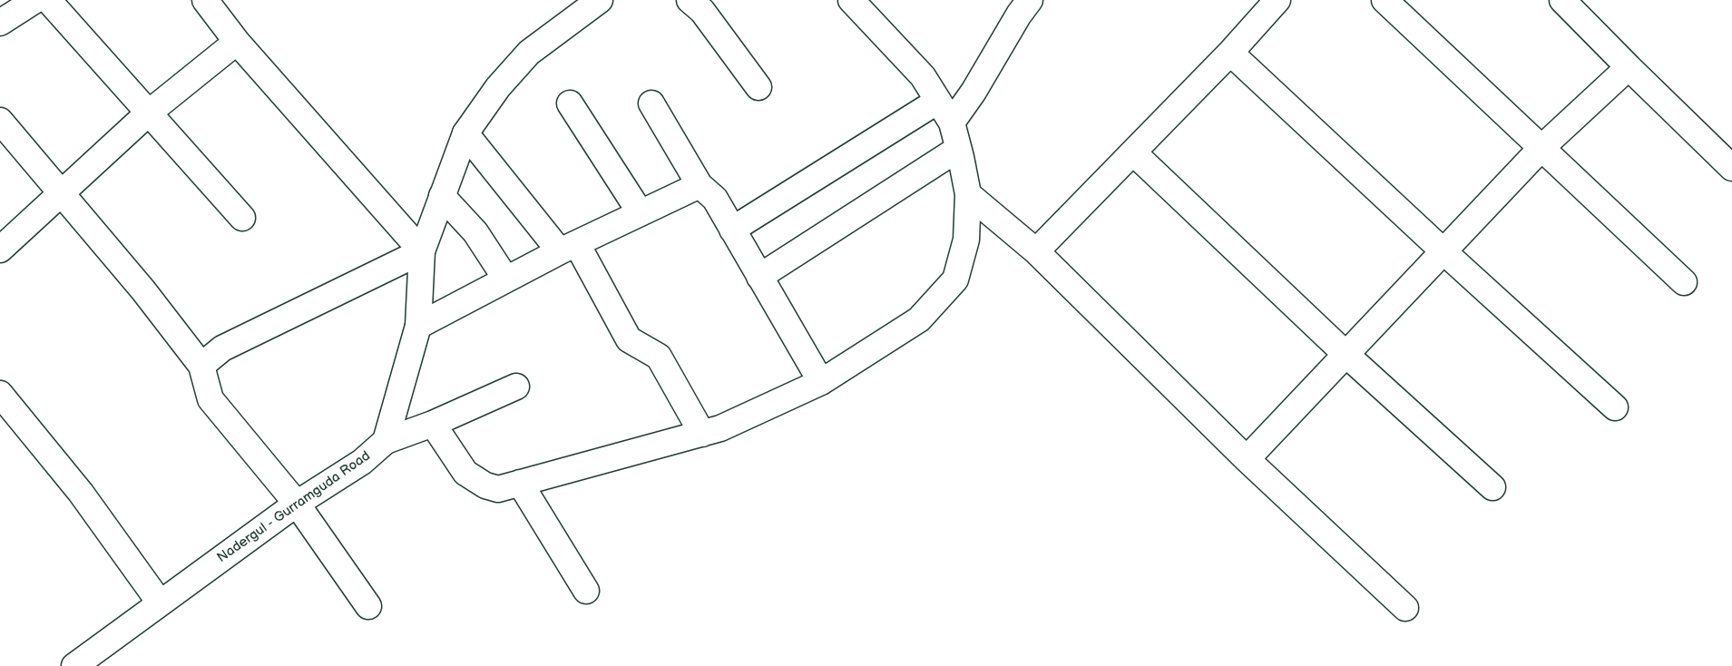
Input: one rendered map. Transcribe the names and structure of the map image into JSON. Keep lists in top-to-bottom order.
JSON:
{
  "streets": {
    "street": ["Nadergul - Gurramguda Road"]
  }
}
